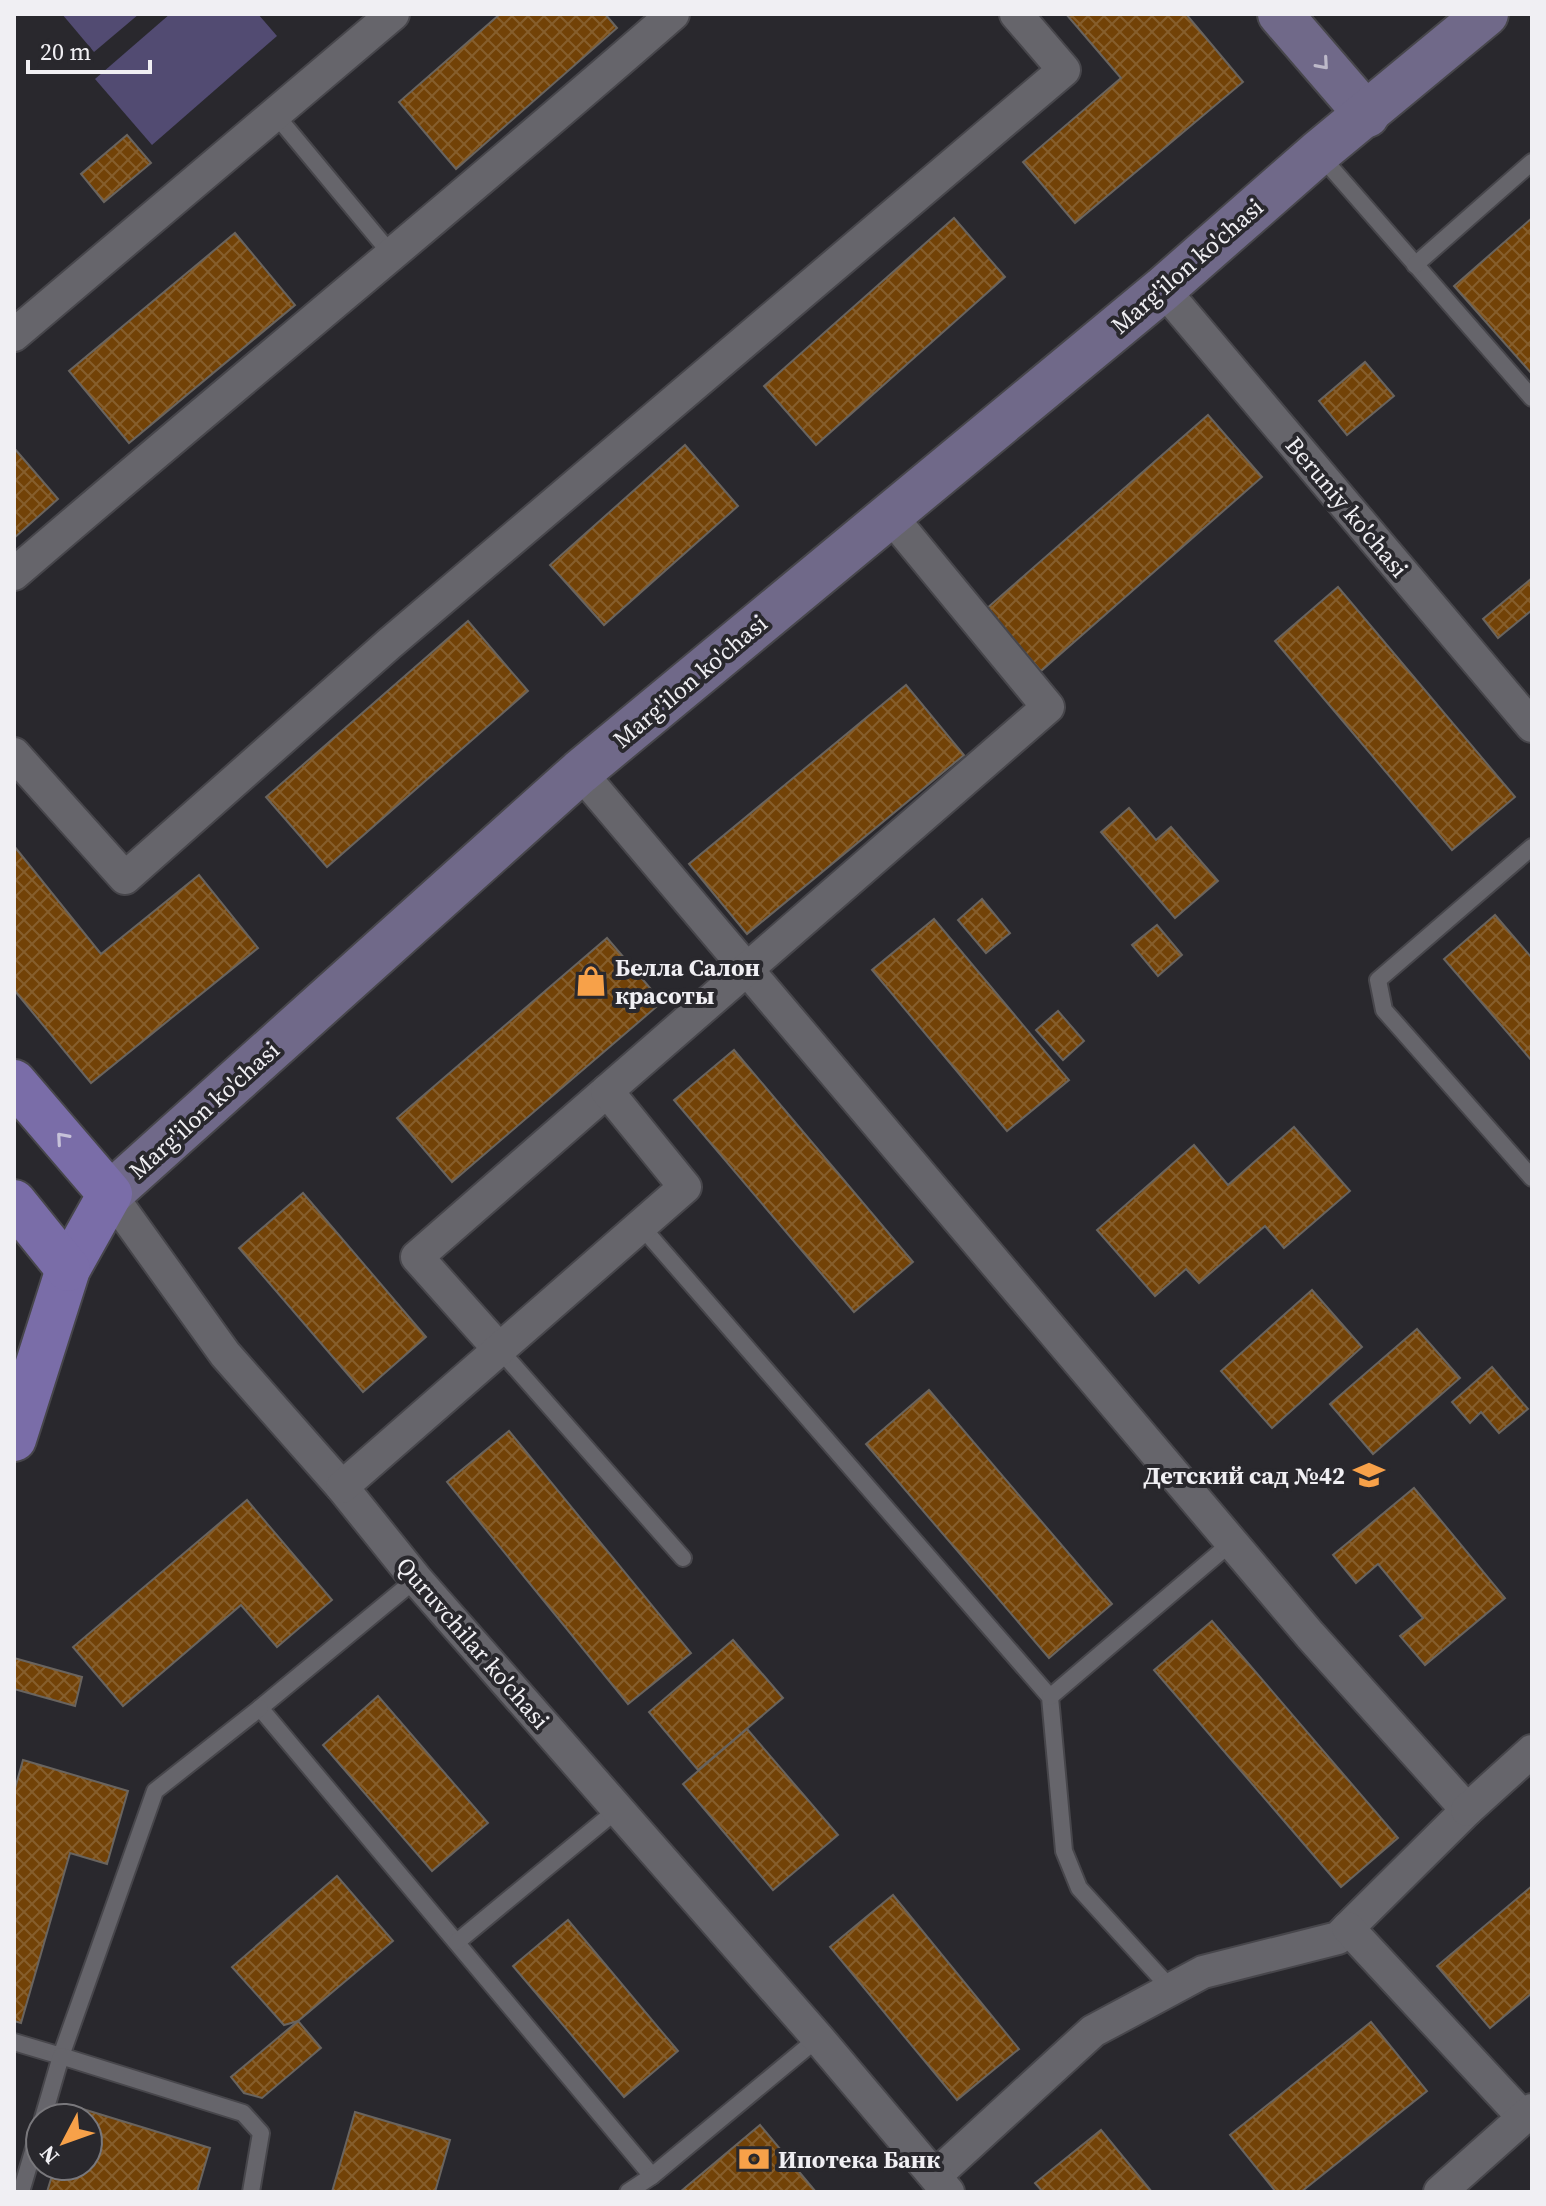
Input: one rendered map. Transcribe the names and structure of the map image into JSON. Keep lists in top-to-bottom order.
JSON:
{
  "streets": {
    "main road": ["Marg'ilon ko'chasi", "Quruvchilar ko'chasi"],
    "street": ["Beruniy ko'chasi"]
  },
  "crossings": [
    ["Marg'ilon ko'chasi", "Beruniy ko'chasi"],
    ["Marg'ilon ko'chasi", "Quruvchilar ko'chasi"]
  ],
  "places": {
    "shop": ["Белла Салон красоты"],
    "school or university": ["Детский сад №42"],
    "bank": ["Ипотека Банк"]
  },
  "scale_bar": "20 m",
  "north": "bottom left"
}
